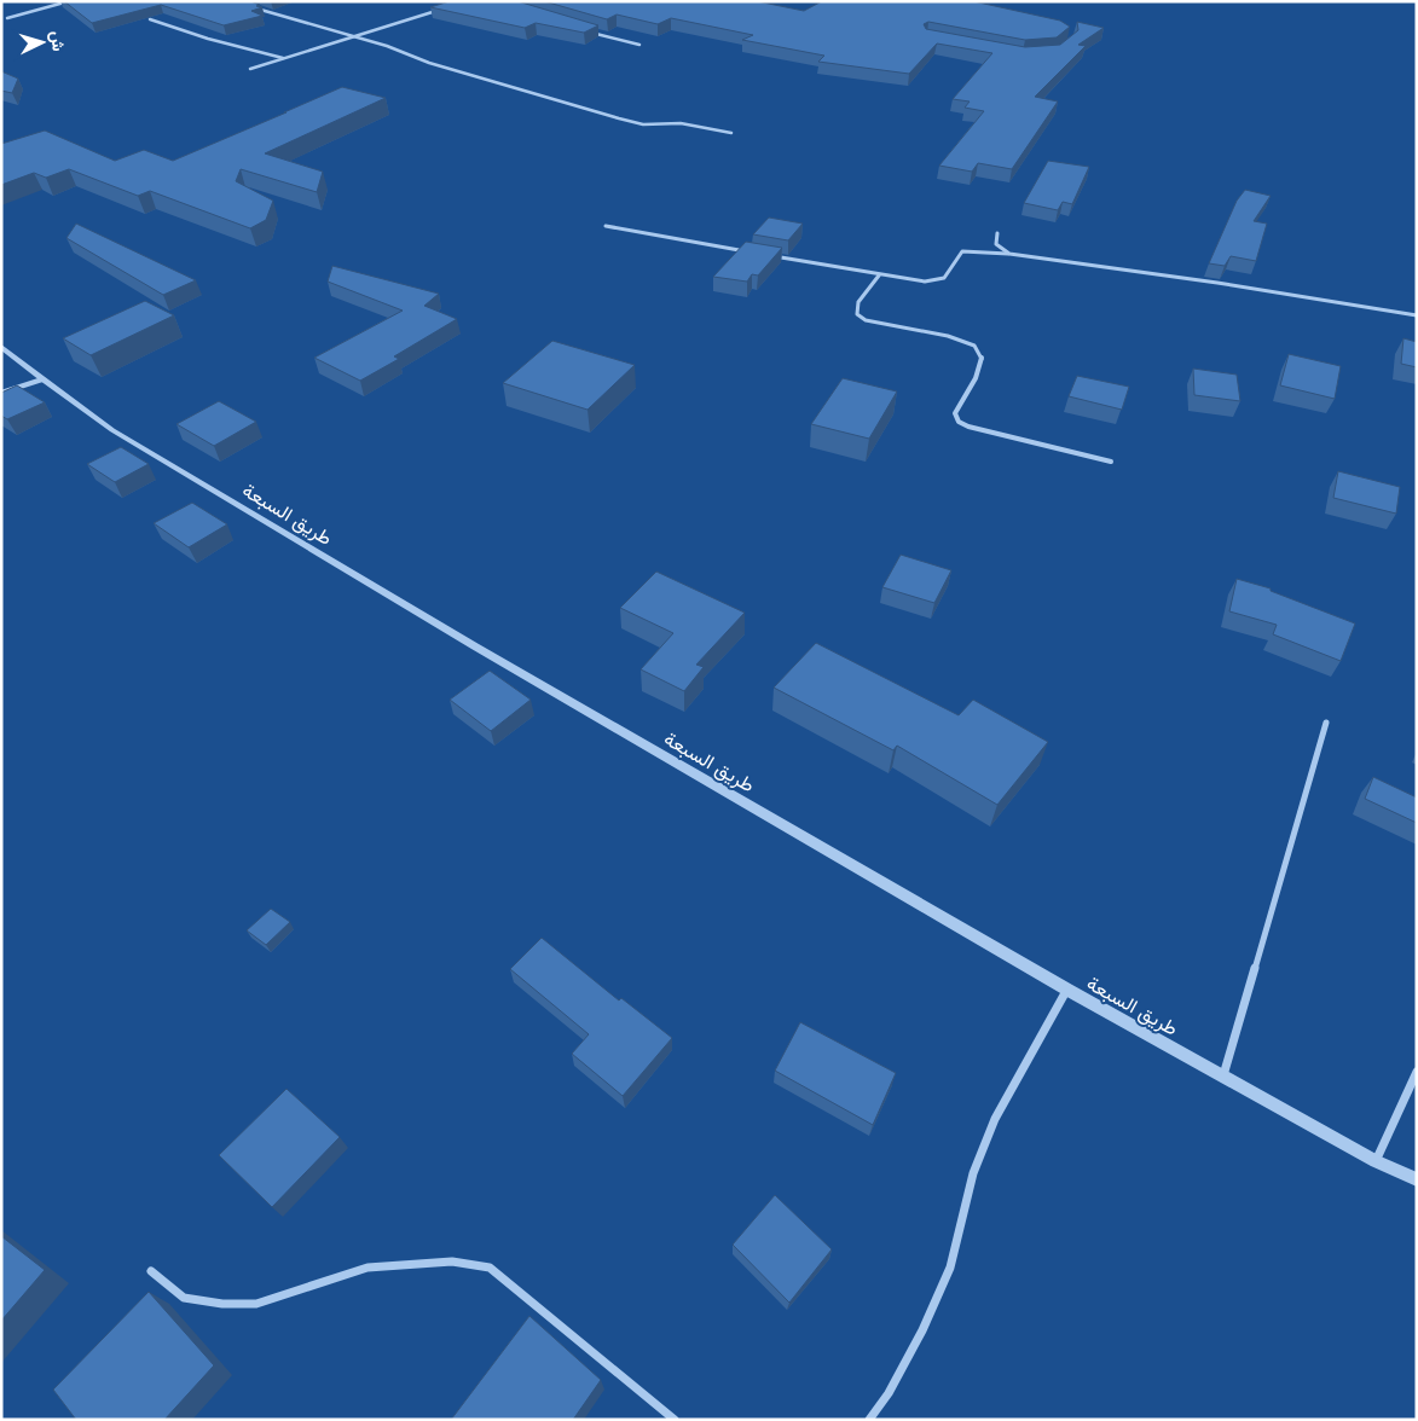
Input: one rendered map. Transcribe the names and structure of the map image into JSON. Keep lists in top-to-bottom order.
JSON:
{
  "streets": {
    "street": ["طريق السبعة"]
  },
  "north": "right"
}
